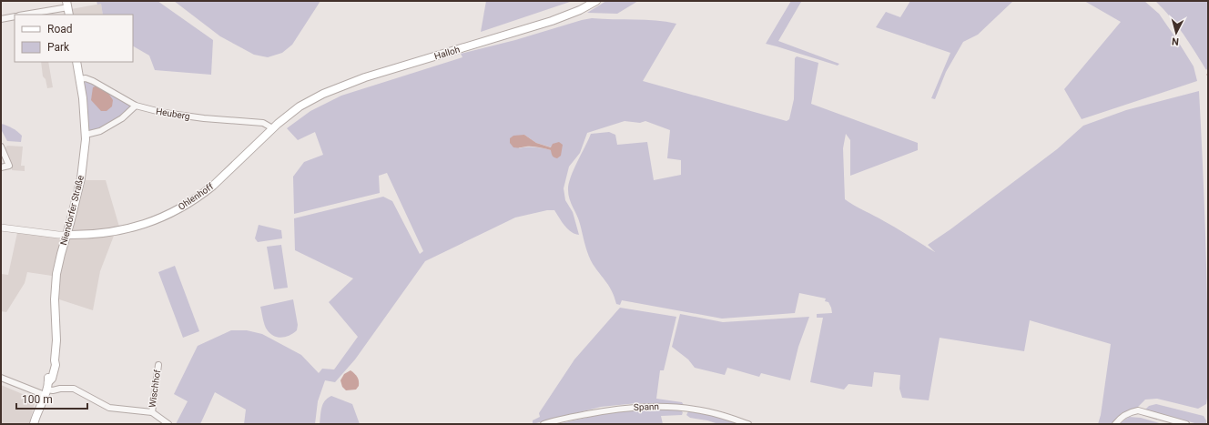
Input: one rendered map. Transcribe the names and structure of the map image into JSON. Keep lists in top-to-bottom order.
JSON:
{
  "streets": {
    "main road": ["Halloh", "Ohlenhoff", "Niendorfer Straße"],
    "street": ["Heuberg", "Wischhof", "Spann"]
  },
  "crossings": [
    ["Halloh", "Ohlenhoff"],
    ["Heuberg", "Ohlenhoff"],
    ["Heuberg", "Niendorfer Straße"],
    ["Ohlenhoff", "Niendorfer Straße"]
  ],
  "legend": ["Road", "Park"],
  "scale_bar": "100 m",
  "north": "bottom"
}
